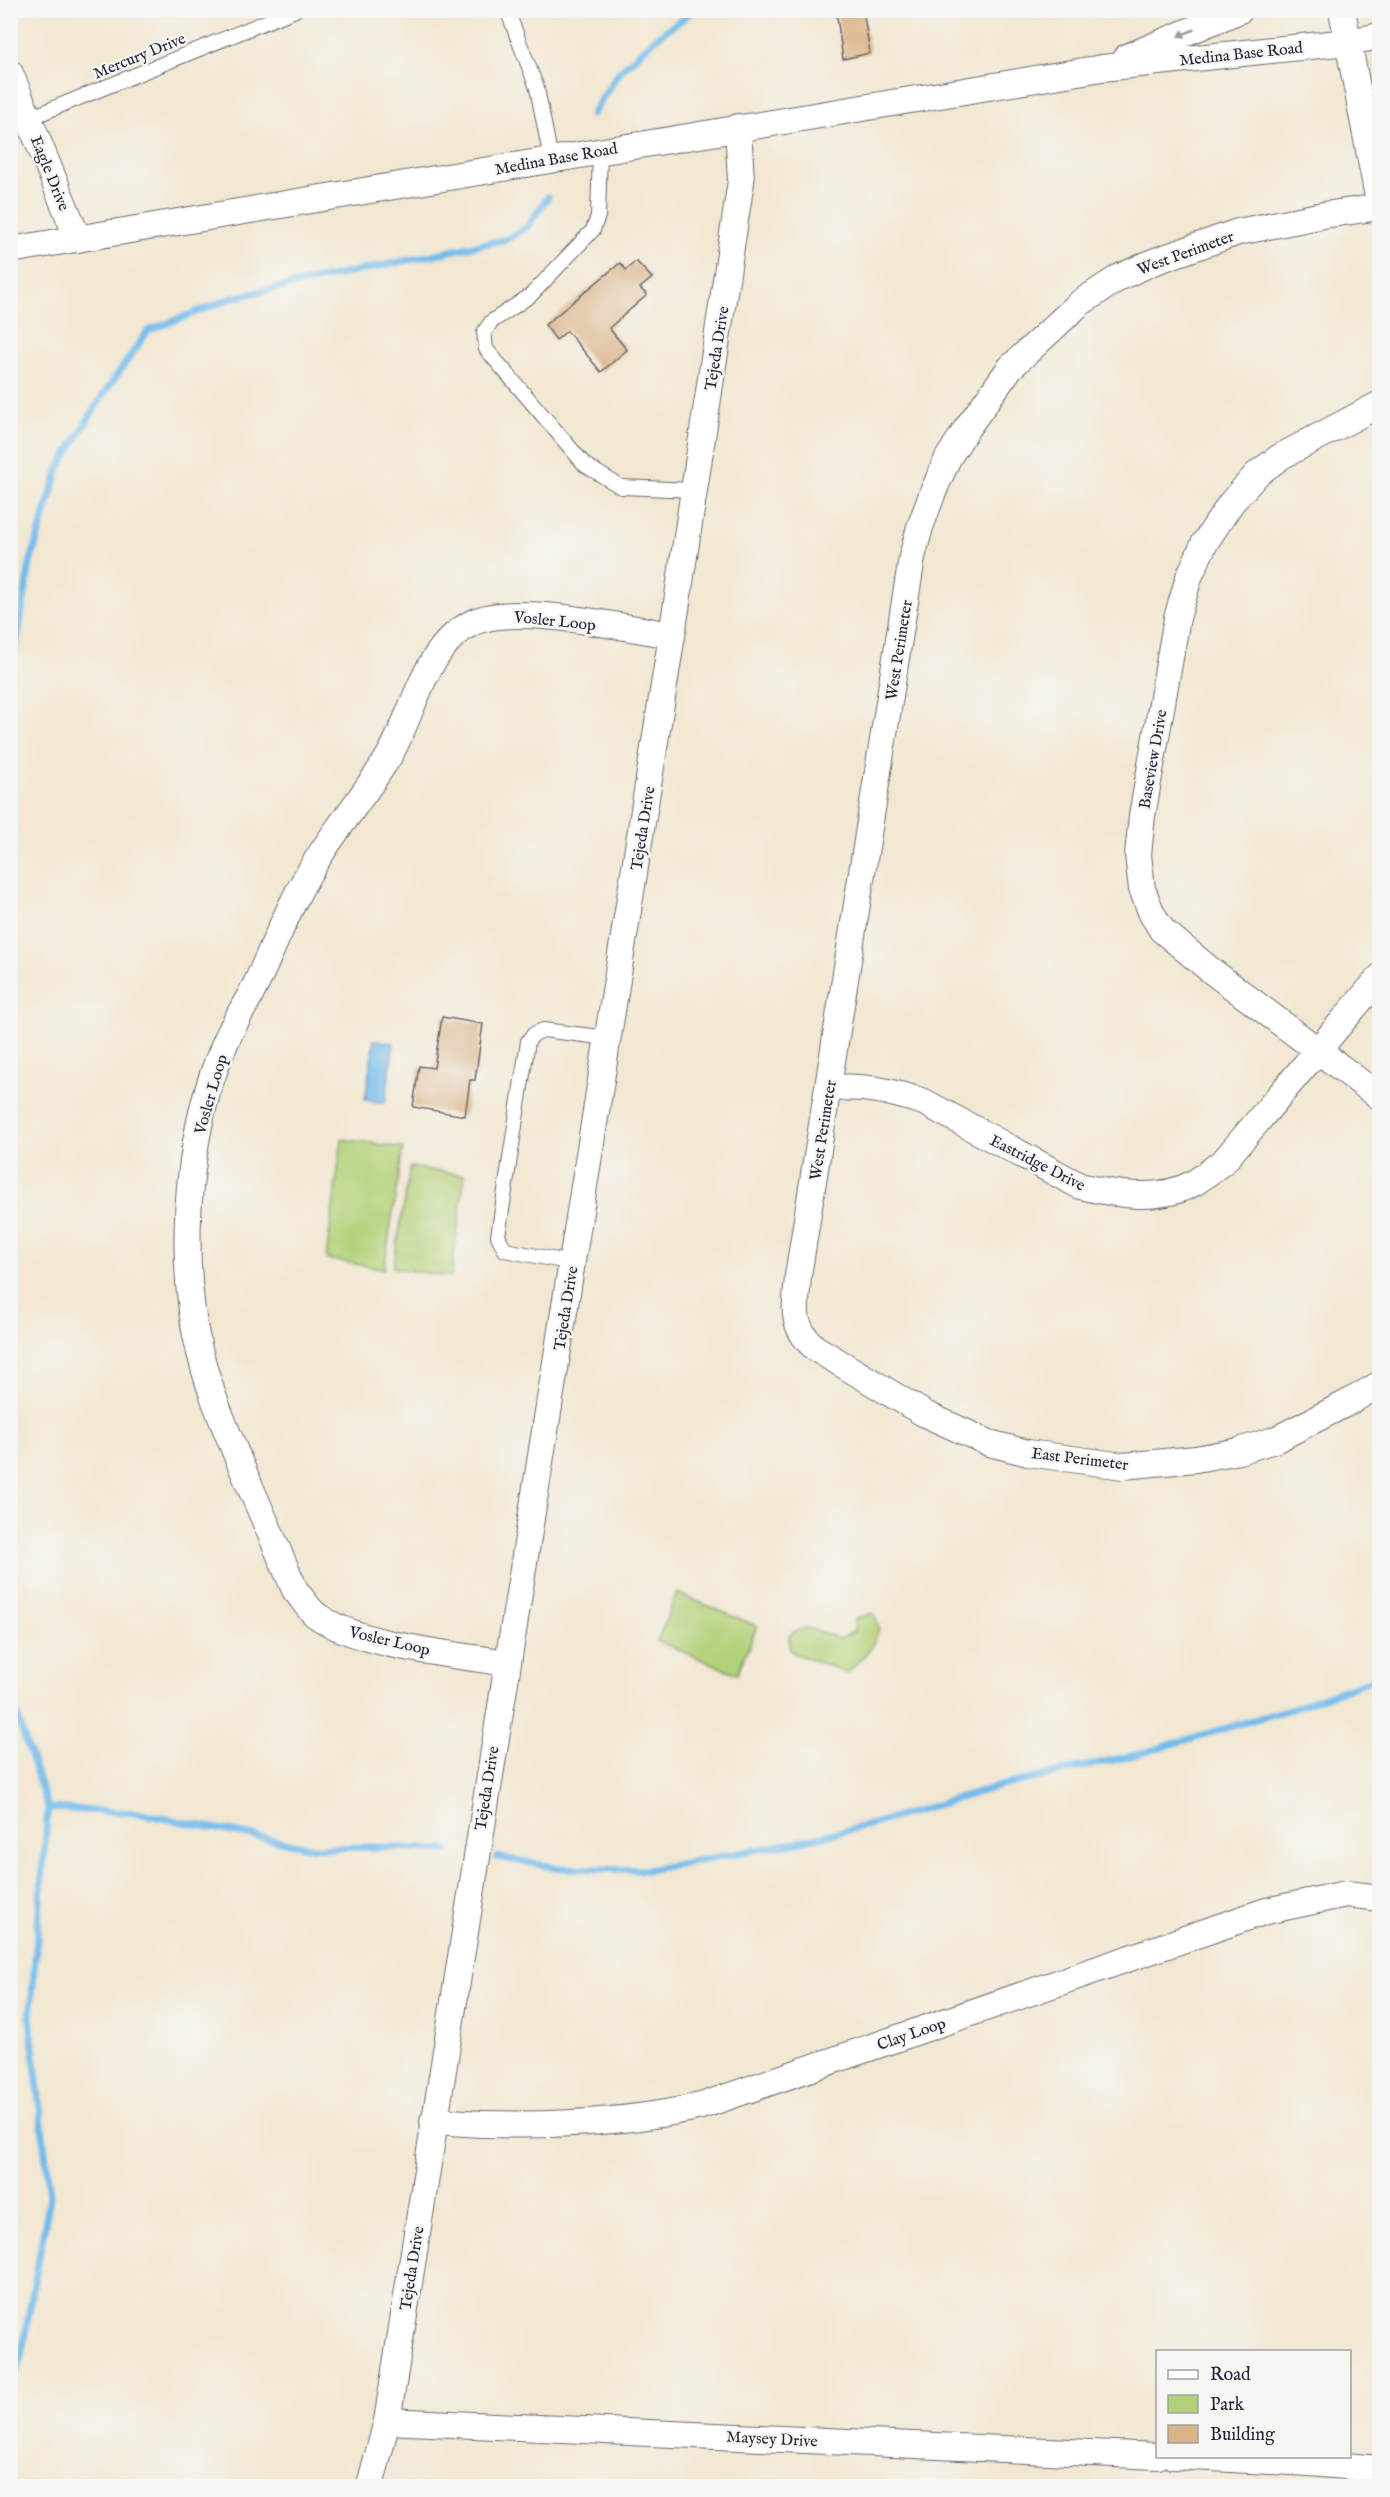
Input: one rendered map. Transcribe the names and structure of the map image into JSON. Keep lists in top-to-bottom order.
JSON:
{
  "streets": {
    "street": [
      "Medina Base Road",
      "Eagle Drive",
      "West Perimeter",
      "Tejeda Drive",
      "Vosler Loop",
      "Baseview Drive",
      "Eastridge Drive",
      "East Perimeter",
      "Clay Loop",
      "Maysey Drive"
    ],
    "lane": ["Mercury Drive"]
  },
  "crossings": [
    ["Medina Base Road", "Eagle Drive"],
    ["Medina Base Road", "Tejeda Drive"],
    ["Mercury Drive", "Eagle Drive"],
    ["West Perimeter", "Eastridge Drive"],
    ["West Perimeter", "East Perimeter"],
    ["Tejeda Drive", "Vosler Loop"],
    ["Tejeda Drive", "Clay Loop"],
    ["Tejeda Drive", "Maysey Drive"],
    ["Baseview Drive", "Eastridge Drive"]
  ],
  "legend": ["Road", "Park", "Building"]
}
